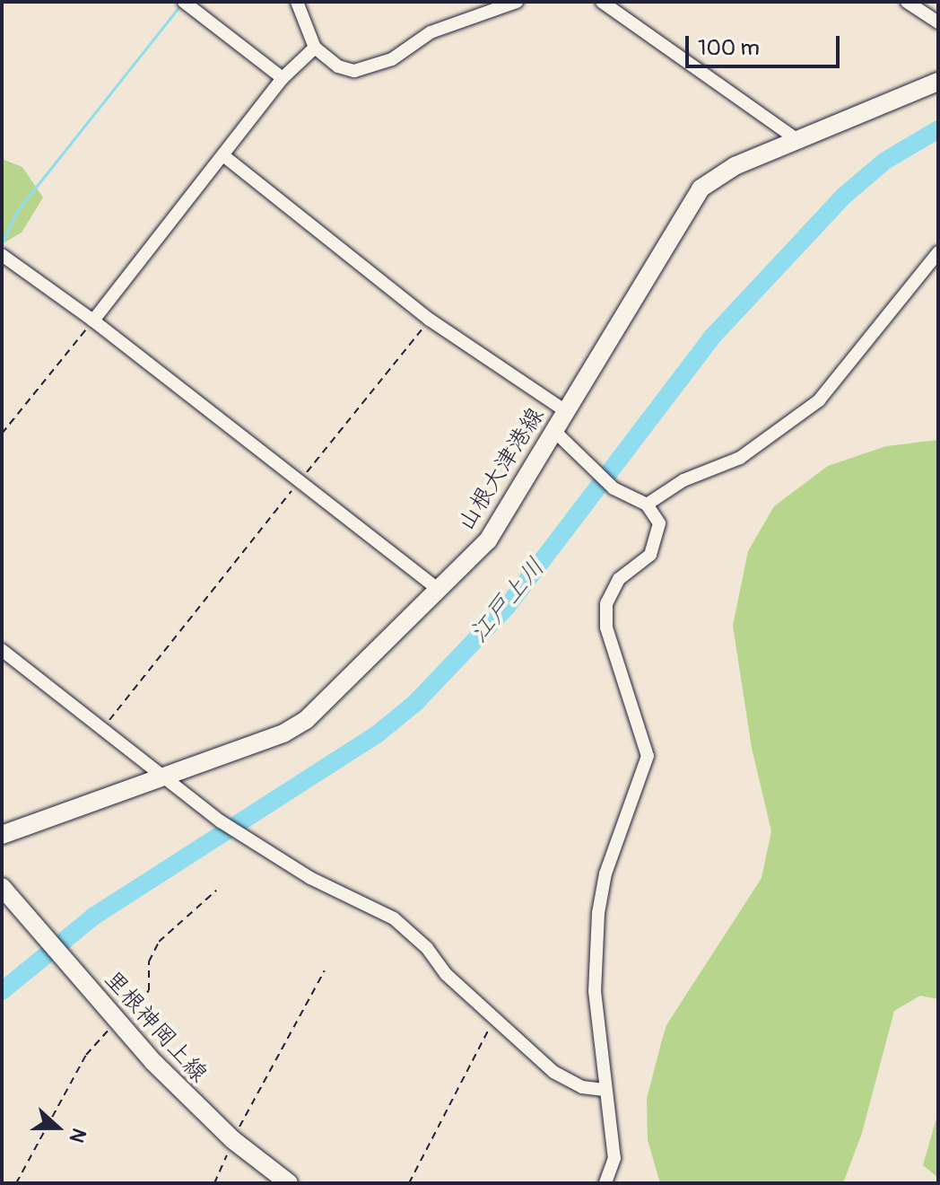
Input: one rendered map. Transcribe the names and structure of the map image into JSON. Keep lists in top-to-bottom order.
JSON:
{
  "streets": {
    "main road": ["山根大津港線", "里根神岡上線"]
  },
  "water": ["江戸上川"],
  "scale_bar": "100 m",
  "north": "right"
}
